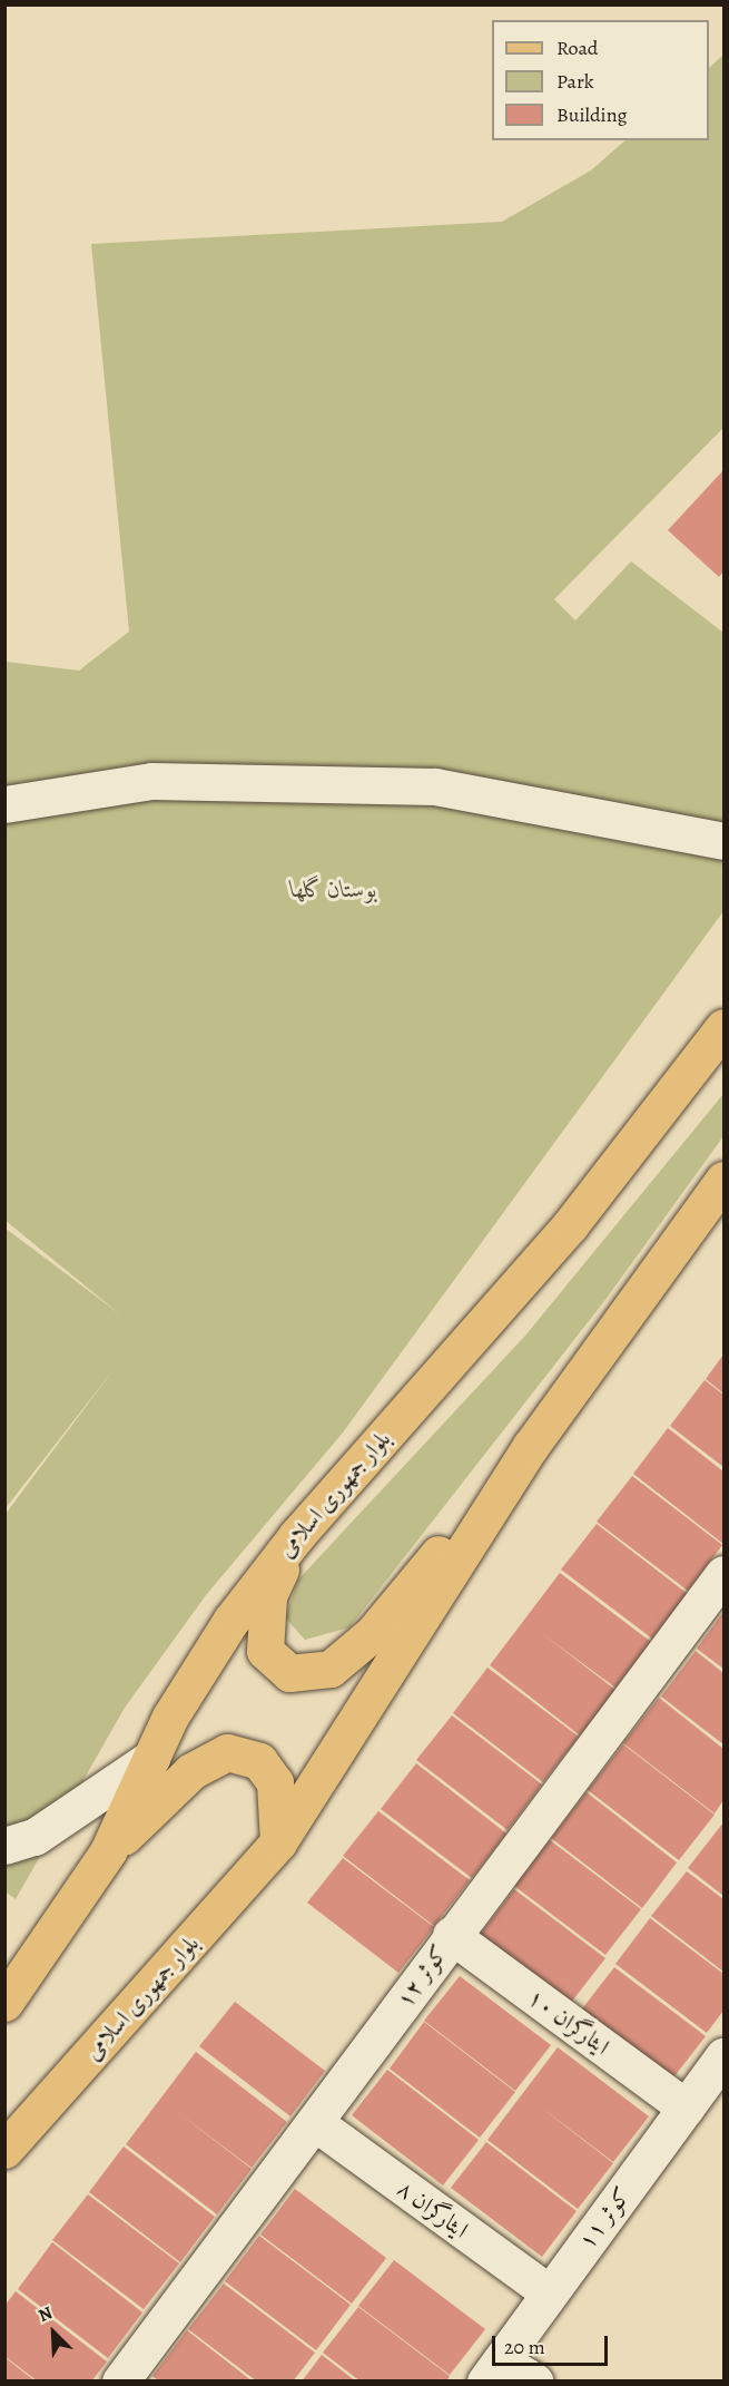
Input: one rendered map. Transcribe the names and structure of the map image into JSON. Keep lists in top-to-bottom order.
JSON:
{
  "streets": {
    "main road": ["بلوار جمهوری اسلامی"],
    "street": [
      "کوثر ۱۲",
      "ایثارگران ۱۰",
      "ایثارگران ۸",
      "کوثر ۱۱"
    ]
  },
  "crossings": [
    ["کوثر ۱۲", "ایثارگران ۱۰"],
    ["کوثر ۱۲", "ایثارگران ۸"],
    ["ایثارگران ۱۰", "کوثر ۱۱"],
    ["ایثارگران ۸", "کوثر ۱۱"]
  ],
  "parks": ["بوستان گلها"],
  "legend": ["Road", "Park", "Building"],
  "scale_bar": "20 m",
  "north": "top left"
}
